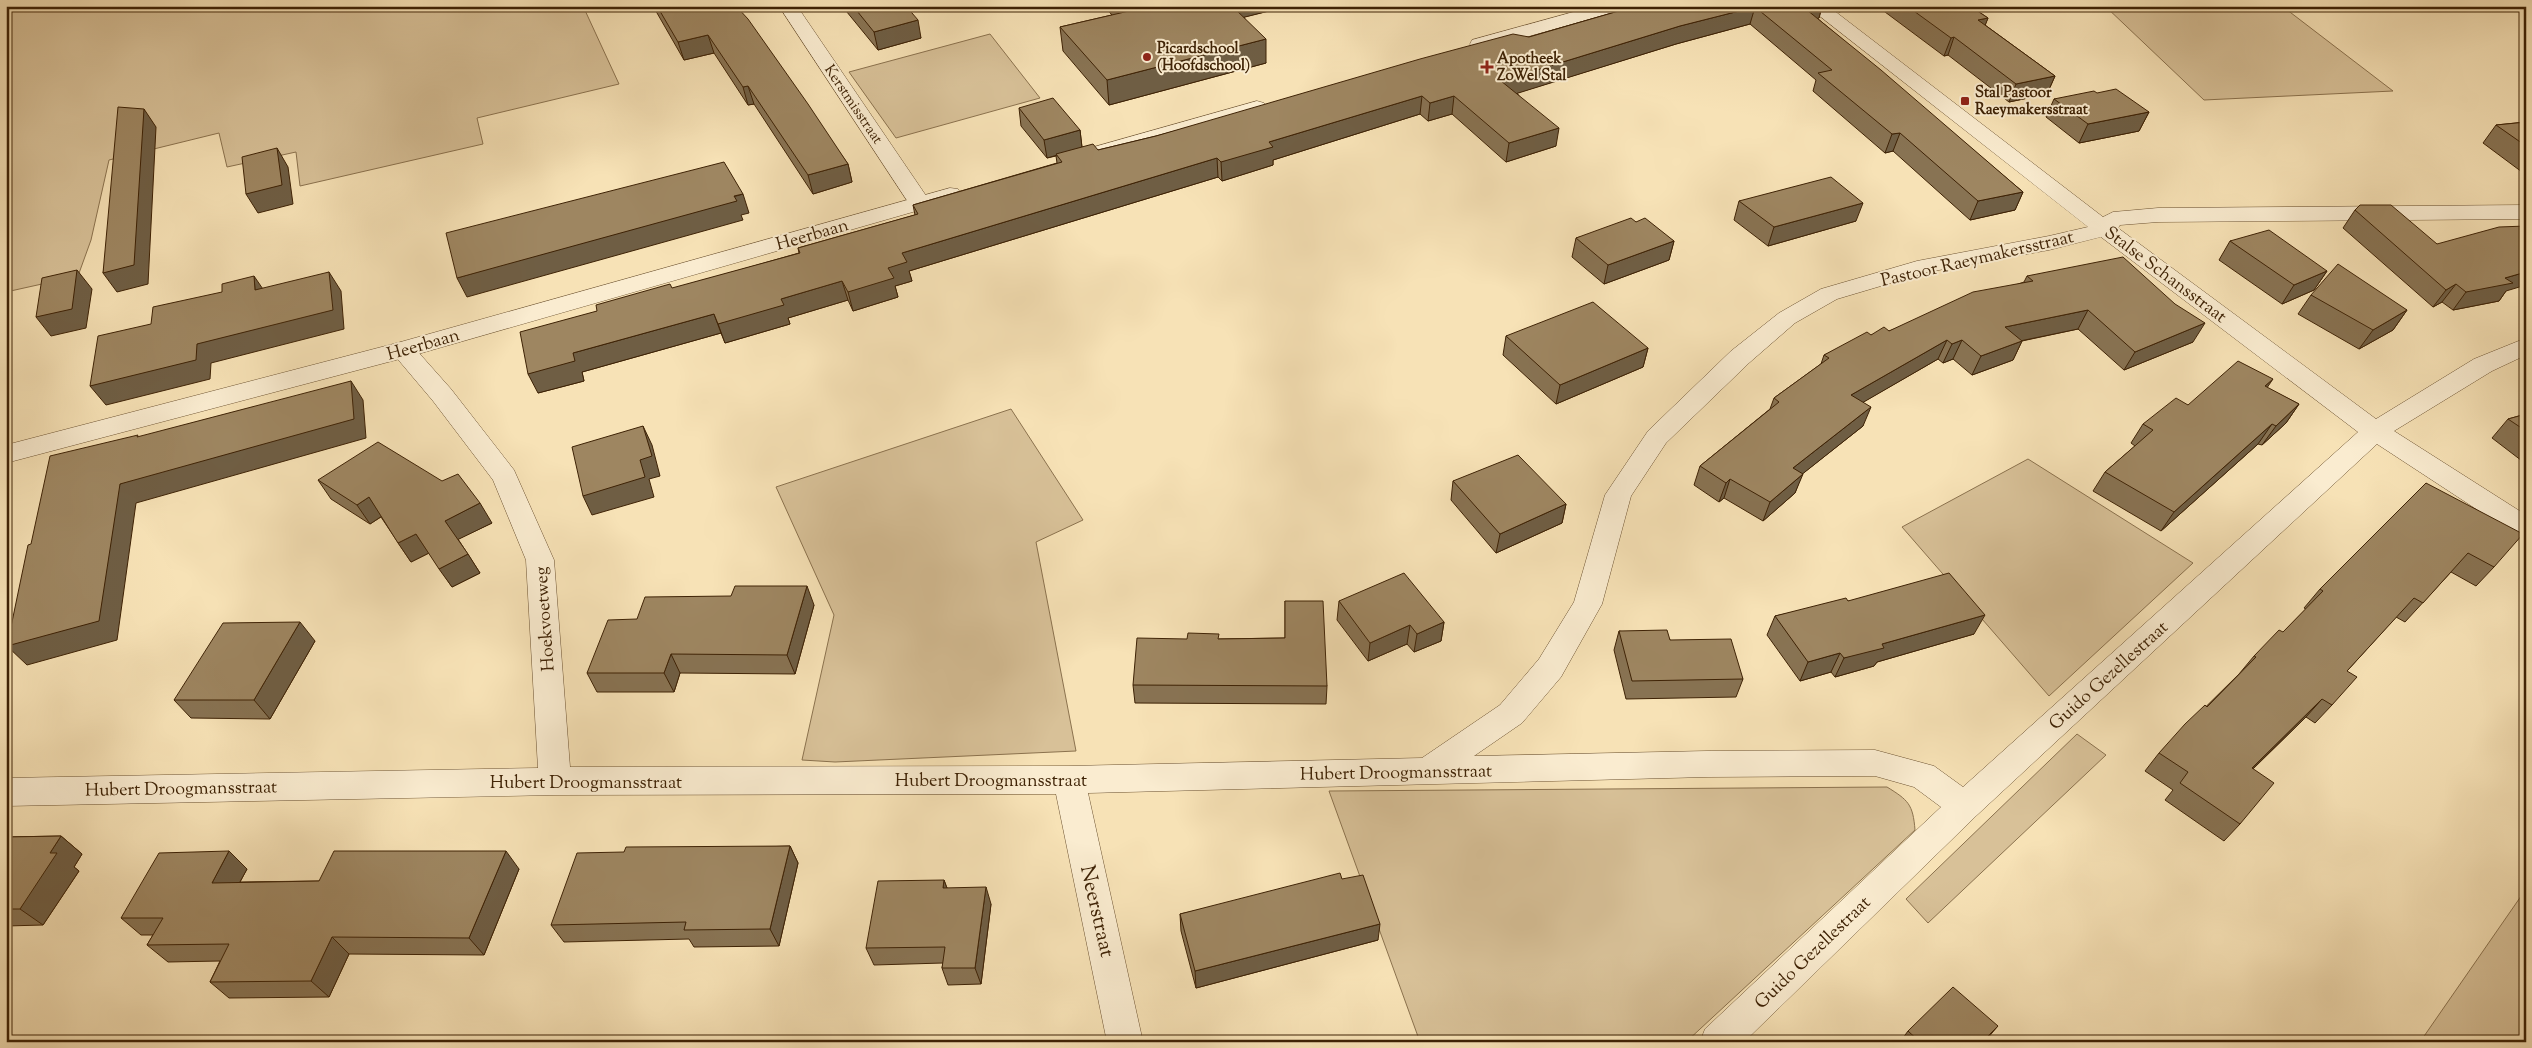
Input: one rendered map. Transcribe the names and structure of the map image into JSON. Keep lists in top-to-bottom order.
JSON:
{
  "streets": {
    "street": [
      "Kerstmisstraat",
      "Heerbaan",
      "Pastoor Raeymakersstraat",
      "Stalse Schansstraat",
      "Hoekvoetweg",
      "Guido Gezellestraat",
      "Hubert Droogmansstraat",
      "Neerstraat"
    ]
  },
  "crossings": [
    ["Kerstmisstraat", "Heerbaan"],
    ["Heerbaan", "Hoekvoetweg"],
    ["Pastoor Raeymakersstraat", "Stalse Schansstraat"],
    ["Pastoor Raeymakersstraat", "Hubert Droogmansstraat"],
    ["Stalse Schansstraat", "Guido Gezellestraat"],
    ["Hoekvoetweg", "Hubert Droogmansstraat"],
    ["Guido Gezellestraat", "Hubert Droogmansstraat"],
    ["Hubert Droogmansstraat", "Neerstraat"]
  ],
  "places": {
    "other": ["Picardschool (Hoofdschool)"],
    "health": ["Apotheek ZoWel Stal"],
    "transit": ["Stal Pastoor Raeymakersstraat"]
  }
}
